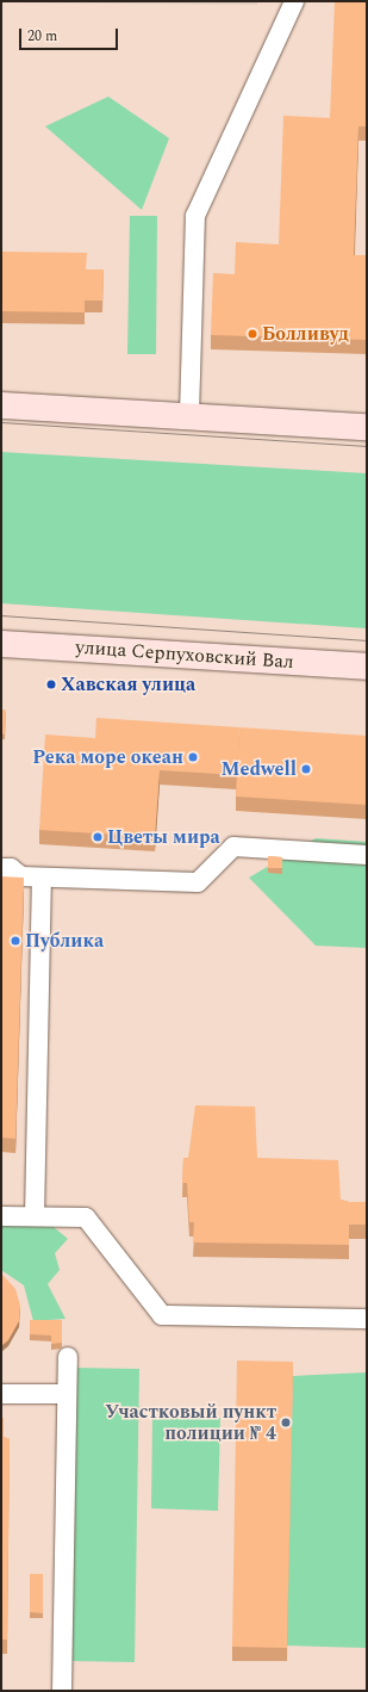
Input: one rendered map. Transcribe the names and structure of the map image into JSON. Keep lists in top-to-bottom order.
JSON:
{
  "streets": {
    "main road": ["улица Серпуховский Вал"]
  },
  "places": [
    "Болливуд",
    "Хавская улица",
    "Река море океан",
    "Medwell",
    "Цветы мира",
    "Публика",
    "Участковый пункт полиции № 4"
  ],
  "scale_bar": "20 m"
}
